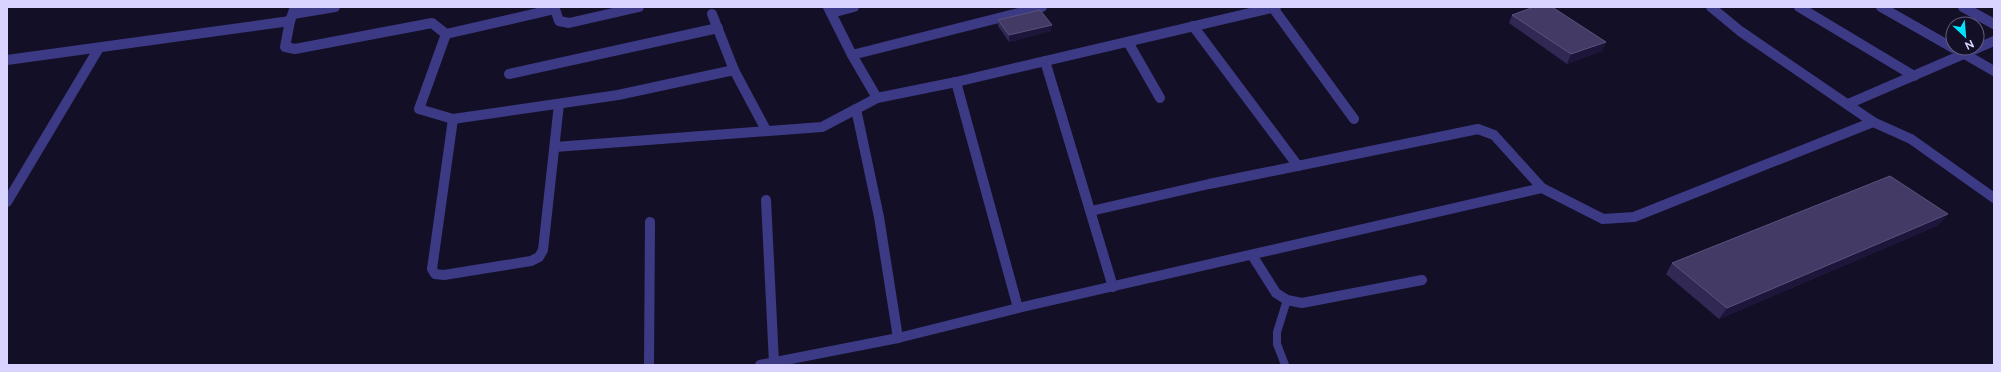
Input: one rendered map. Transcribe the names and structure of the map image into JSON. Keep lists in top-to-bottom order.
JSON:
{
  "north": "bottom right"
}
